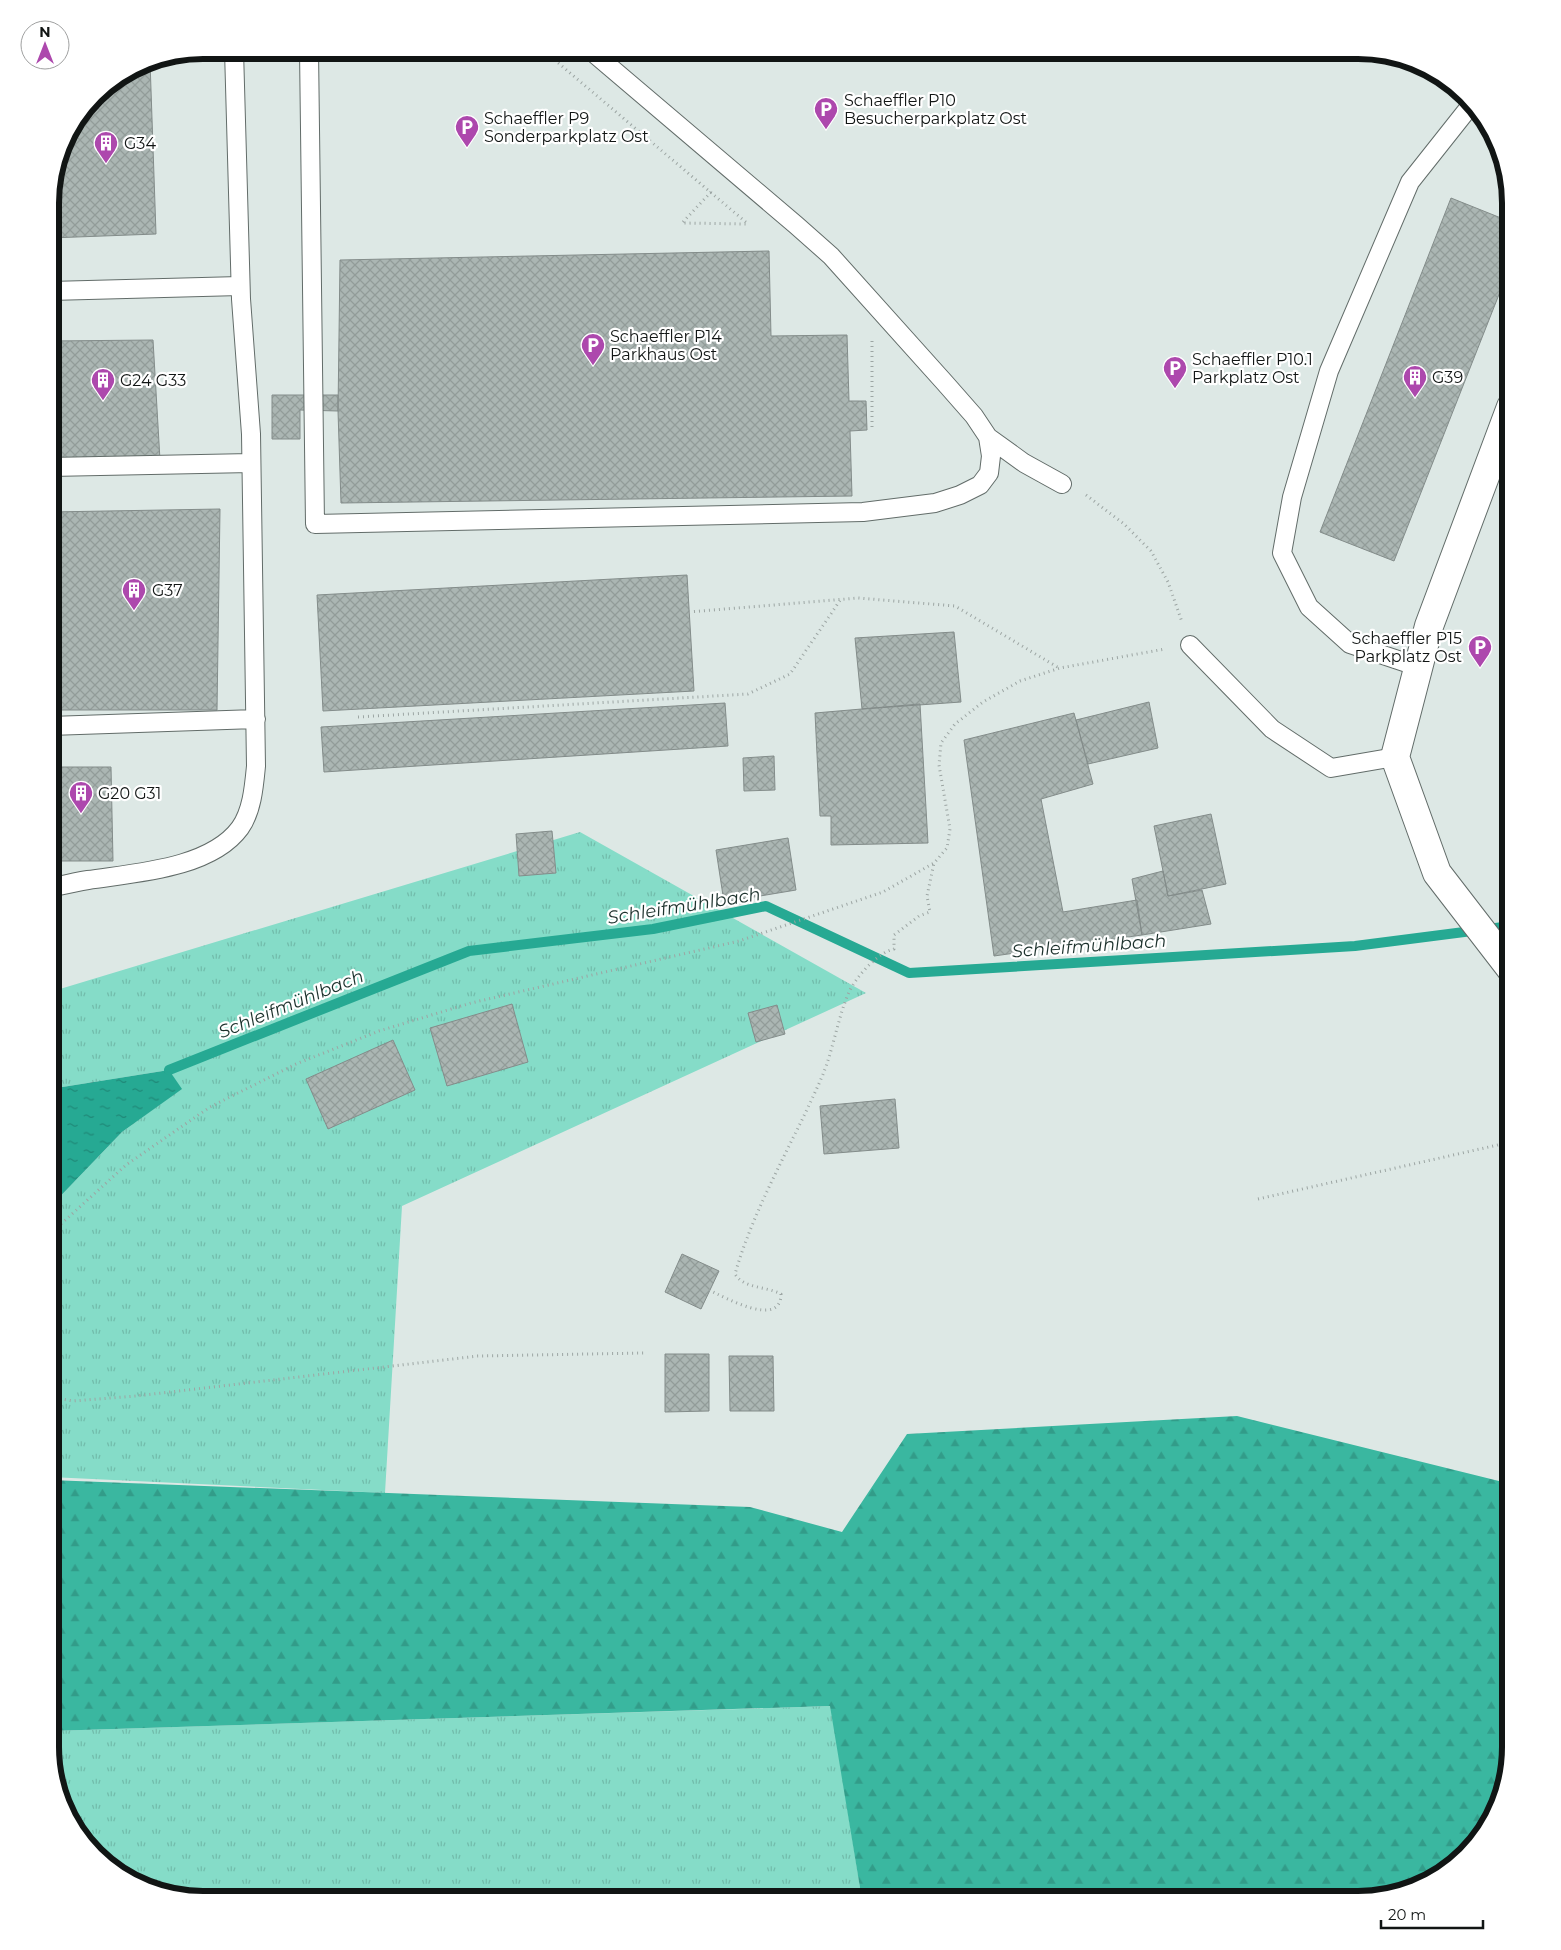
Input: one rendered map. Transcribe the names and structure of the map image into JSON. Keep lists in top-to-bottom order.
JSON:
{
  "water": ["Schleifmühlbach"],
  "places": {
    "parking": [
      "Schaeffler P10 Besucherparkplatz Ost",
      "Schaeffler P9 Sonderparkplatz Ost",
      "Schaeffler P14 Parkhaus Ost",
      "Schaeffler P10.1 Parkplatz Ost",
      "Schaeffler P15 Parkplatz Ost"
    ],
    "building": [
      "G34",
      "G39",
      "G24 G33",
      "G37",
      "G20 G31"
    ]
  },
  "scale_bar": "20 m",
  "north": "top"
}
